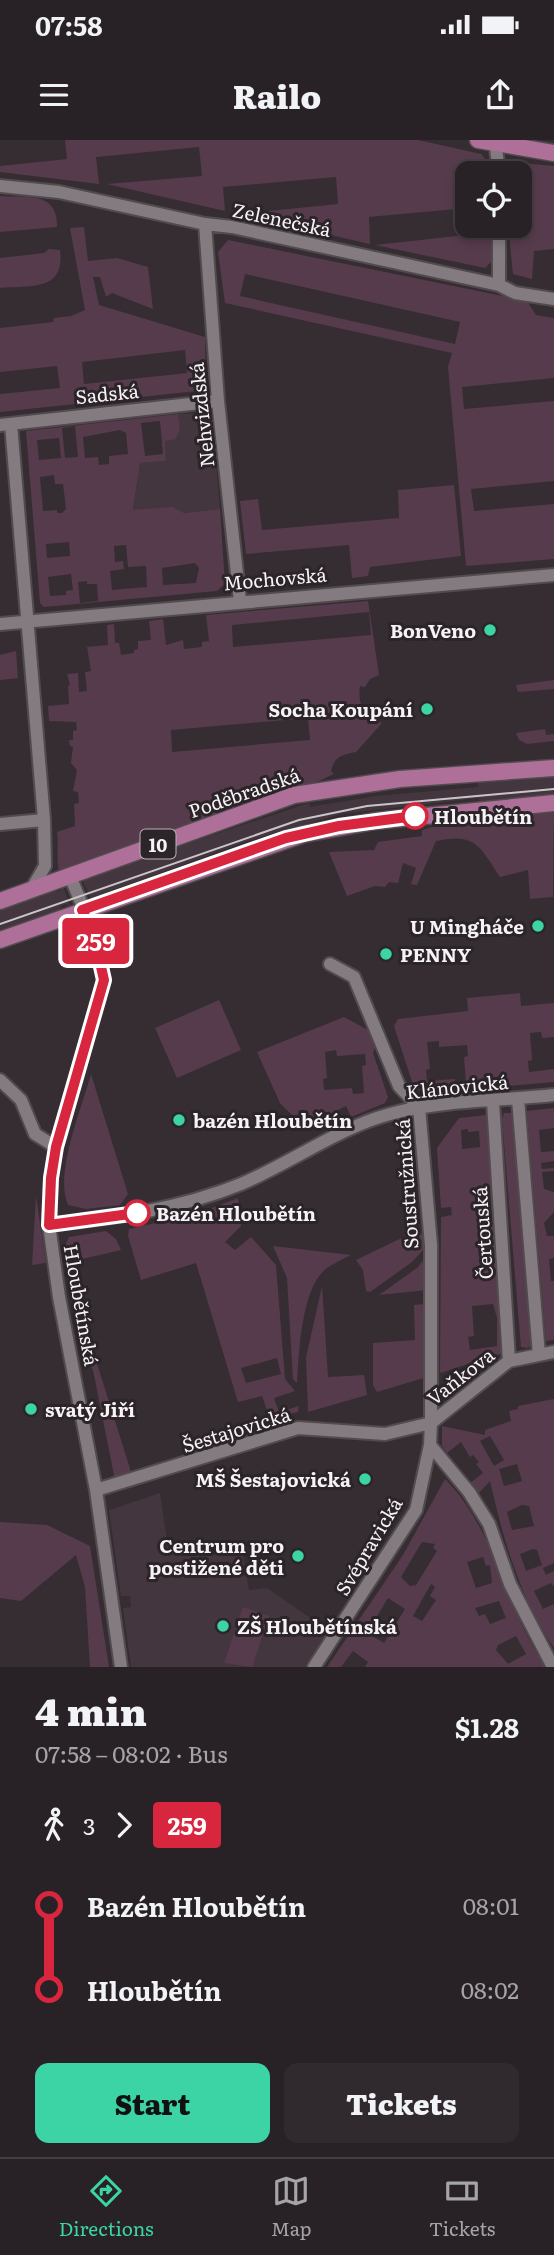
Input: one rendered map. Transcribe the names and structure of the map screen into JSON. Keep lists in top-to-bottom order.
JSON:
{
  "streets": {
    "main road": ["Poděbradská", "10"],
    "street": [
      "Zelenečská",
      "Sadská",
      "Nehvizdská",
      "Mochovská",
      "Klánovická",
      "Soustružnická",
      "Čertouská",
      "Hloubětínská",
      "Vaňkova",
      "Šestajovická",
      "Svépravická"
    ]
  },
  "crossings": [
    ["Zelenečská", "Nehvizdská"],
    ["Sadská", "Nehvizdská"],
    ["Nehvizdská", "Mochovská"],
    ["Poděbradská", "Hloubětínská"],
    ["10", "Hloubětínská"],
    ["Klánovická", "Soustružnická"],
    ["Klánovická", "Čertouská"],
    ["Klánovická", "Hloubětínská"],
    ["Soustružnická", "Svépravická"],
    ["Čertouská", "Vaňkova"],
    ["Hloubětínská", "Šestajovická"],
    ["Vaňkova", "Šestajovická"],
    ["Vaňkova", "Svépravická"],
    ["Šestajovická", "Svépravická"]
  ],
  "places": [
    "BonVeno",
    "Socha Koupání",
    "Hloubětín",
    "U Mingháče",
    "PENNY",
    "bazén Hloubětín",
    "Bazén Hloubětín",
    "svatý Jiří",
    "MŠ Šestajovická",
    "Centrum pro postižené děti",
    "ZŠ Hloubětínská"
  ],
  "lines": ["bus line 259"],
  "page": {
    "status": "07:58",
    "header": "Railo",
    "on_map": "259",
    "heading": ["4 min", "07:58 – 08:02 · Bus", "$1.28"],
    "legs": ["3", "259"],
    "list": [
      {
        "name": "Bazén Hloubětín",
        "value": "08:01"
      },
      {
        "name": "Hloubětín",
        "value": "08:02"
      }
    ],
    "buttons": ["Start", "Tickets"],
    "tabs": ["Directions", "Map", "Tickets"]
  }
}
